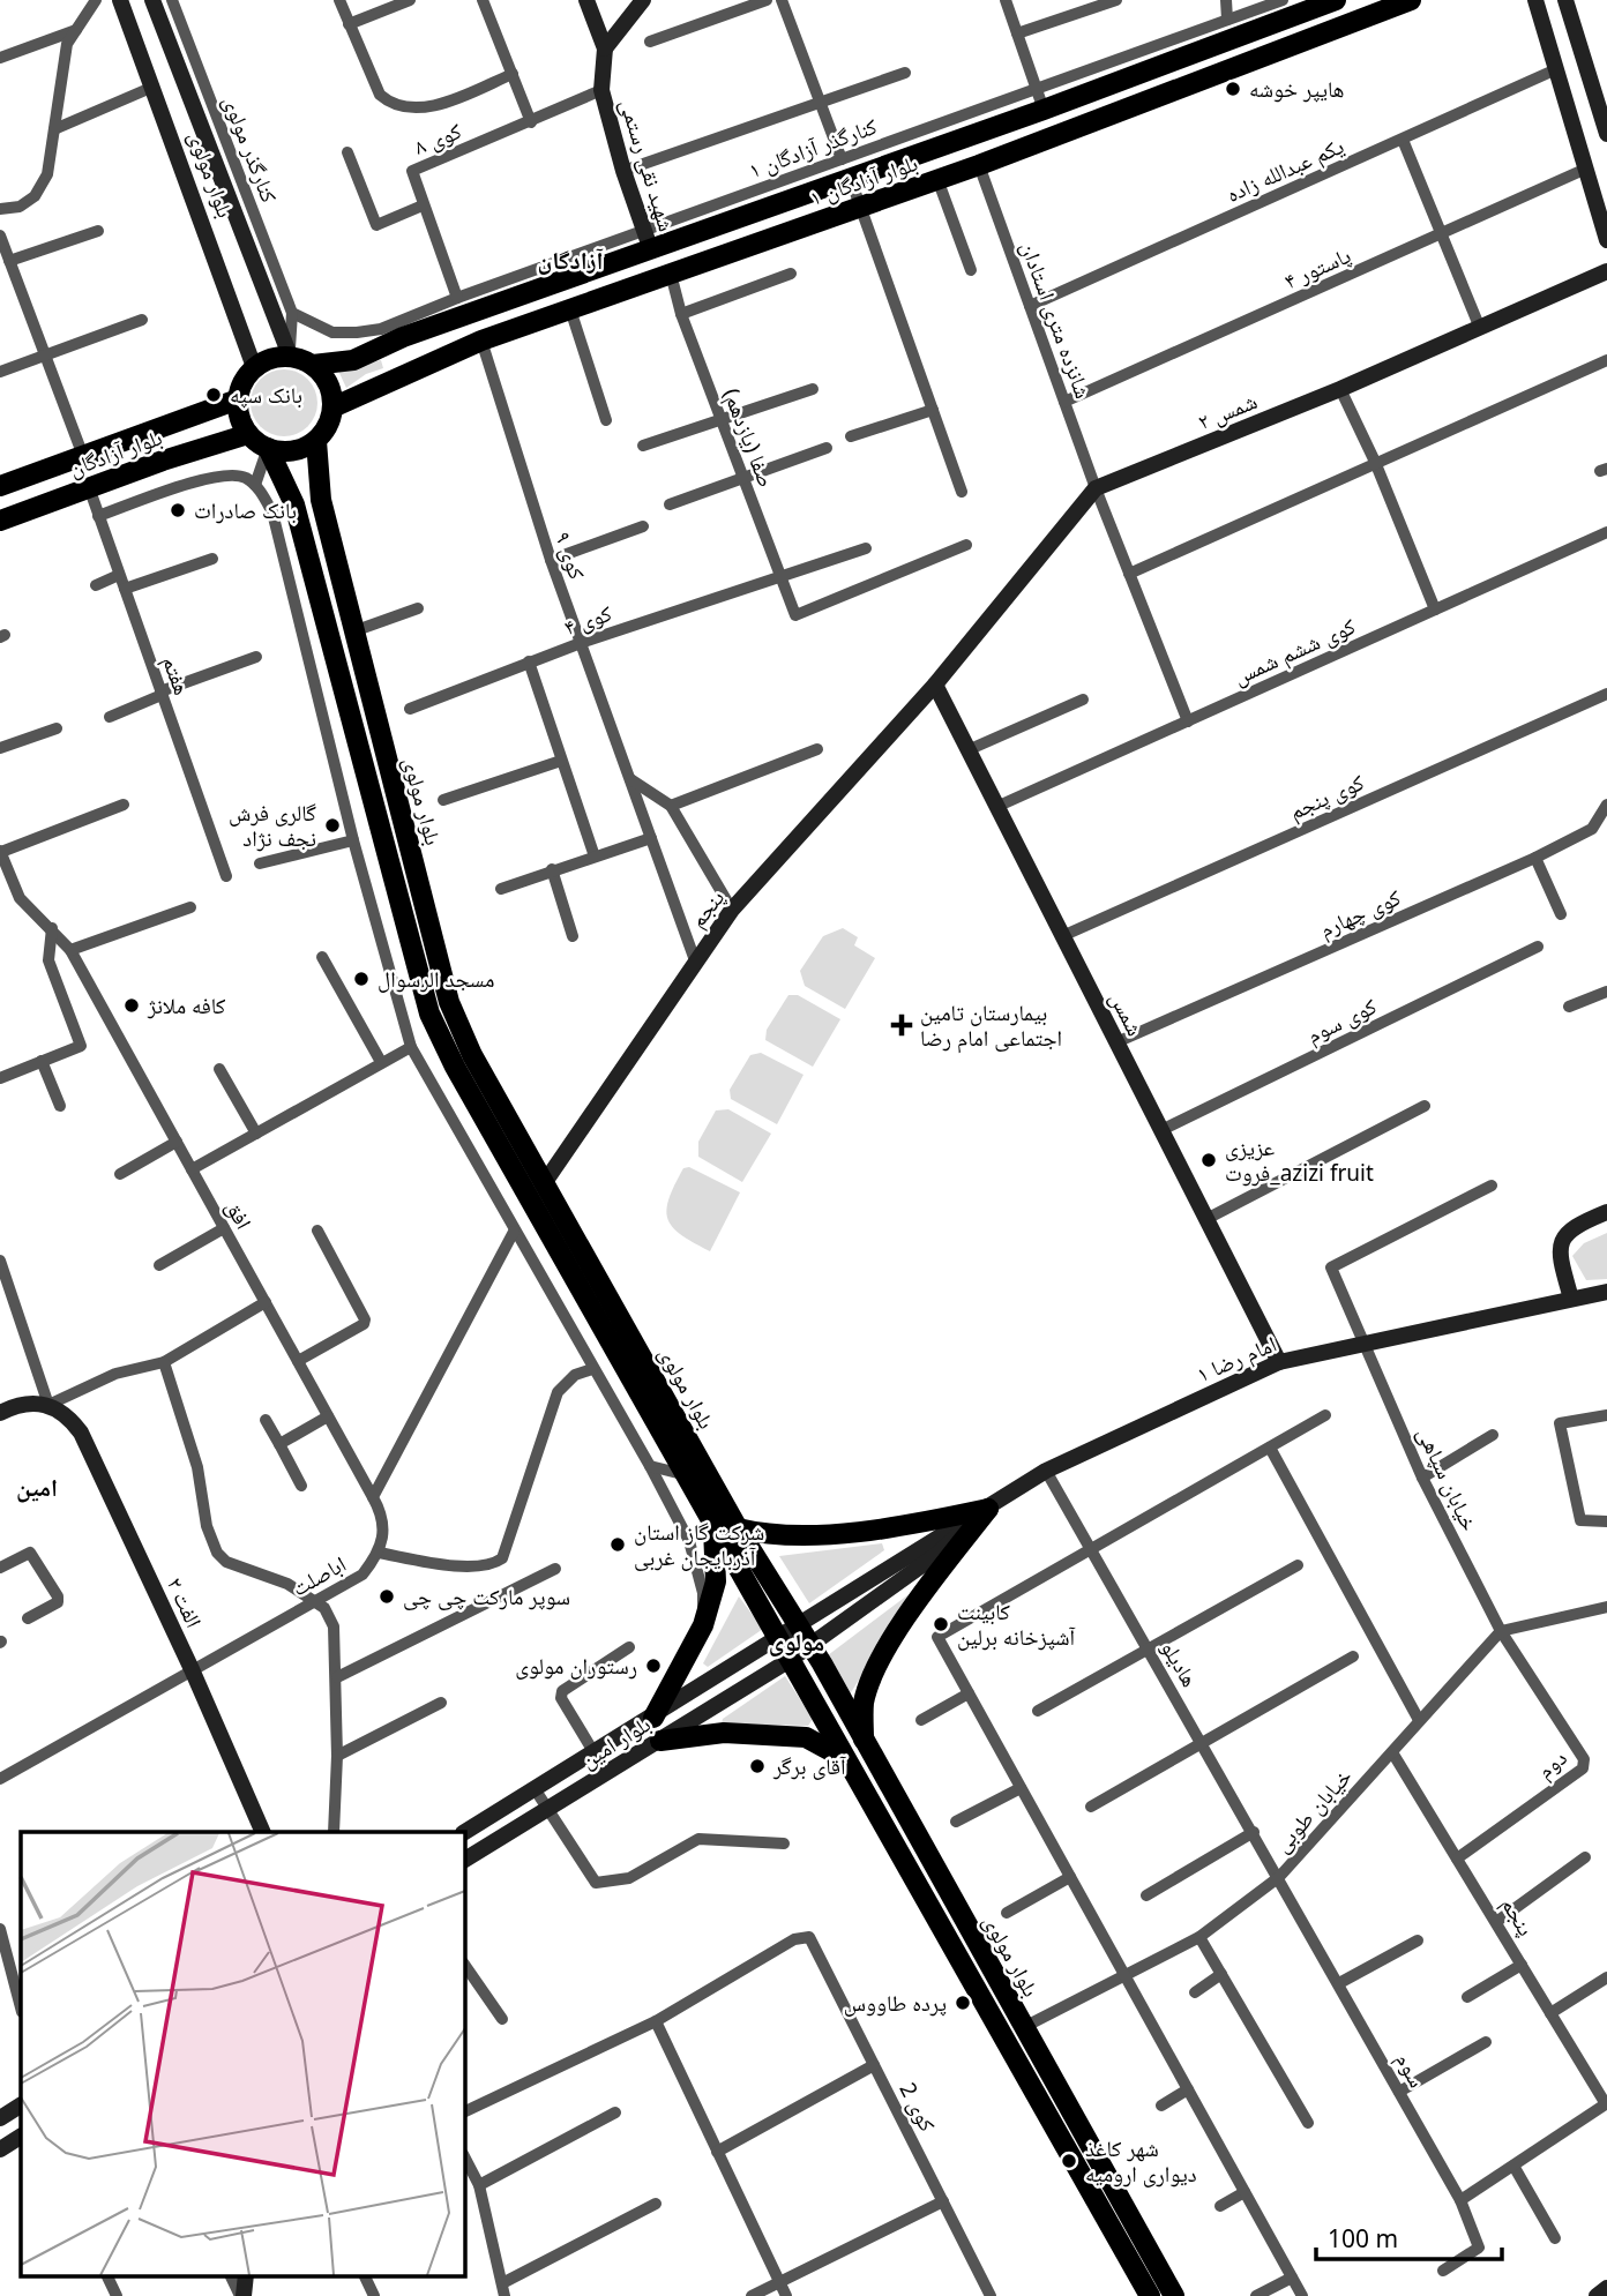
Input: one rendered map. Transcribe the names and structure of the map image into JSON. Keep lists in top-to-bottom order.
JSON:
{
  "streets": {
    "main road": [
      "شهید نقی رستمی",
      "بلوار مولوی",
      "بلوار آزادگان ۱",
      "شمس ۲",
      "بلوار آزادگان",
      "پنجم",
      "شمس",
      "امام رضا ۱",
      "الفت ۲",
      "بلوار امین"
    ],
    "street": [
      "کوی ۸",
      "کنارگذر آزادگان ۱",
      "کنارگذر مولوی",
      "یکم عبدالله زاده",
      "پاستور ۴",
      "شانزده متری استادان",
      "صفا (یازدهم)",
      "کوی ۹",
      "کوی ۴",
      "کوی ششم شمس",
      "هفتم",
      "کوی پنجم",
      "کوی چهارم",
      "کوی سوم",
      "افق",
      "خیابان سپاهی",
      "اباصلت",
      "هادیلو",
      "دوم",
      "خیابان طوبی",
      "سوم",
      "کوی 2"
    ]
  },
  "crossings": [
    ["کوی ۸", "شهید نقی رستمی"],
    ["کنارگذر آزادگان ۱", "بلوار آزادگان ۱"],
    ["کنارگذر مولوی", "بلوار مولوی"],
    ["کنارگذر مولوی", "بلوار آزادگان ۱"],
    ["کنارگذر مولوی", "بلوار آزادگان"],
    ["شهید نقی رستمی", "بلوار آزادگان ۱"],
    ["یکم عبدالله زاده", "شانزده متری استادان"],
    ["بلوار مولوی", "بلوار آزادگان ۱"],
    ["بلوار مولوی", "بلوار آزادگان"],
    ["بلوار مولوی", "پنجم"],
    ["بلوار مولوی", "امام رضا ۱"],
    ["بلوار مولوی", "بلوار امین"],
    ["بلوار مولوی", "خیابان طوبی"],
    ["بلوار آزادگان ۱", "شانزده متری استادان"],
    ["بلوار آزادگان ۱", "صفا (یازدهم)"],
    ["بلوار آزادگان ۱", "بلوار آزادگان"],
    ["بلوار آزادگان ۱", "کوی ۹"],
    ["پاستور ۴", "شانزده متری استادان"],
    ["شانزده متری استادان", "شمس ۲"],
    ["شانزده متری استادان", "کوی ششم شمس"],
    ["شمس ۲", "پنجم"],
    ["شمس ۲", "شمس"],
    ["صفا (یازدهم)", "کوی ۴"],
    ["بلوار آزادگان", "هفتم"],
    ["کوی ۹", "کوی ۴"],
    ["کوی ۹", "پنجم"],
    ["کوی ششم شمس", "شمس"],
    ["کوی پنجم", "شمس"],
    ["پنجم", "شمس"],
    ["پنجم", "دوم"],
    ["پنجم", "خیابان طوبی"],
    ["کوی چهارم", "شمس"],
    ["شمس", "کوی سوم"],
    ["شمس", "امام رضا ۱"],
    ["امام رضا ۱", "خیابان سپاهی"],
    ["امام رضا ۱", "هادیلو"],
    ["امام رضا ۱", "بلوار امین"],
    ["خیابان سپاهی", "دوم"],
    ["خیابان سپاهی", "خیابان طوبی"],
    ["اباصلت", "الفت ۲"],
    ["هادیلو", "خیابان طوبی"],
    ["هادیلو", "سوم"],
    ["دوم", "خیابان طوبی"],
    ["خیابان طوبی", "سوم"]
  ],
  "districts": ["آزادگان", "امین", "مولوی"],
  "places": {
    "other": [
      "هایپر خوشه",
      "بانک سپه",
      "بانک صادرات",
      "گالری فرش نجف نژاد",
      "مسجد الرسوال",
      "کافه ملانژ",
      "عزیزی فروت_azizi fruit",
      "شرکت گاز استان آذربایجان غربی",
      "سوپر مارکت چی چی",
      "کابینت آشپزخانه برلین",
      "رستوران مولوی",
      "آقاى برگر",
      "پرده طاووس",
      "شهر کاغذ دیواری ارومیه"
    ],
    "health": ["بیمارستان تامین اجتماعی امام رضا"]
  },
  "scale_bar": "100 m"
}
